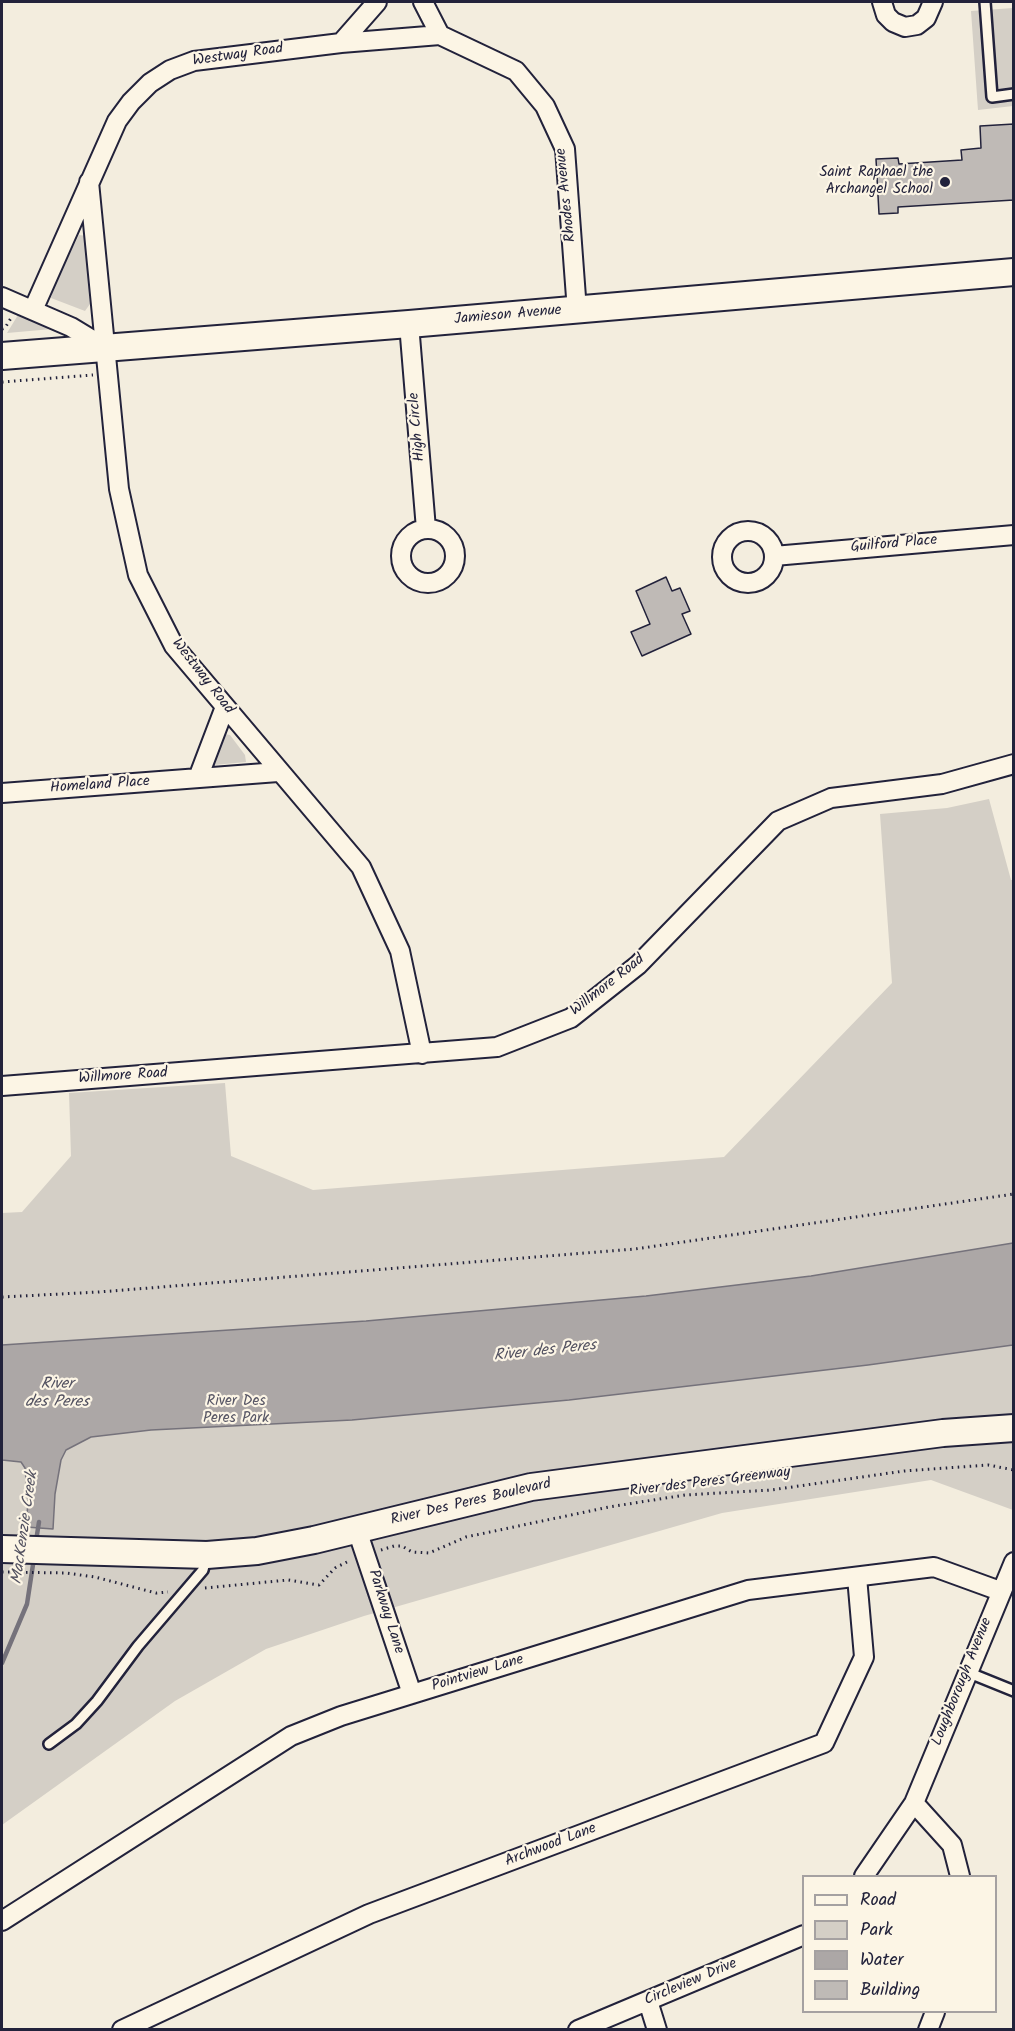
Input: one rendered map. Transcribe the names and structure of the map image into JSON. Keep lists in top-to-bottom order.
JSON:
{
  "streets": {
    "main road": ["Jamieson Avenue", "River Des Peres Boulevard"],
    "street": [
      "Westway Road",
      "Rhodes Avenue",
      "High Circle",
      "Guilford Place",
      "Homeland Place",
      "Willmore Road",
      "Parkway Lane",
      "Pointview Lane",
      "Loughborough Avenue",
      "Archwood Lane",
      "Circleview Drive"
    ],
    "path": ["River des Peres Greenway"]
  },
  "crossings": [
    ["Westway Road", "Rhodes Avenue"],
    ["Westway Road", "Jamieson Avenue"],
    ["Westway Road", "Homeland Place"],
    ["Westway Road", "Willmore Road"],
    ["Rhodes Avenue", "Jamieson Avenue"],
    ["Jamieson Avenue", "High Circle"],
    ["River Des Peres Boulevard", "Parkway Lane"],
    ["Parkway Lane", "Pointview Lane"],
    ["Pointview Lane", "Loughborough Avenue"],
    ["Pointview Lane", "Archwood Lane"]
  ],
  "water": ["River des Peres", "MacKenzie Creek"],
  "parks": ["River Des Peres Park"],
  "places": ["Saint Raphael the Archangel School"],
  "legend": [
    "Road",
    "Park",
    "Water",
    "Building"
  ]
}
